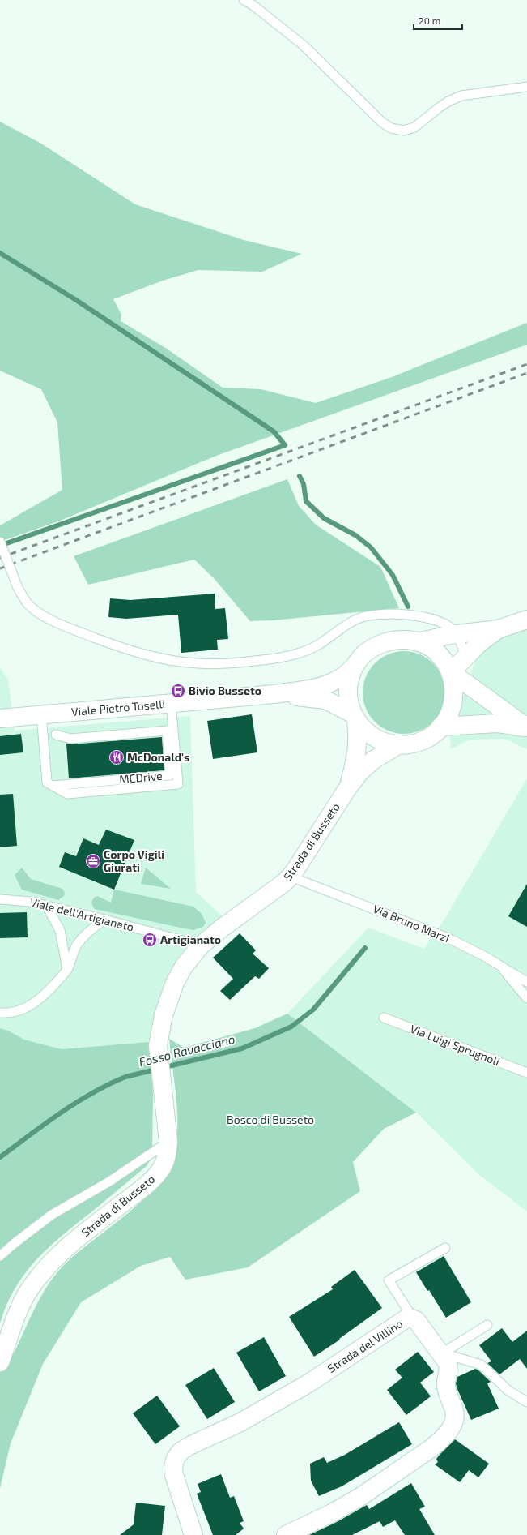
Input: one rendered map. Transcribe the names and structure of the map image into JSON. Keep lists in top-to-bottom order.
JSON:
{
  "streets": {
    "street": ["Viale Pietro Toselli", "Strada di Busseto", "Strada del Villino"],
    "lane": [
      "MCDrive",
      "Viale dell'Artigianato",
      "Via Bruno Marzi",
      "Via Luigi Sprugnoli"
    ]
  },
  "crossings": [
    ["Viale Pietro Toselli", "Strada di Busseto"],
    ["Strada di Busseto", "Viale dell'Artigianato"],
    ["Strada di Busseto", "Via Bruno Marzi"]
  ],
  "water": ["Fosso Ravacciano"],
  "parks": ["Bosco di Busseto"],
  "places": {
    "bus stop": ["Bivio Busseto", "Artigianato"],
    "restaurant": ["McDonald's"],
    "office": ["Corpo Vigili Giurati"]
  },
  "scale_bar": "20 m"
}
